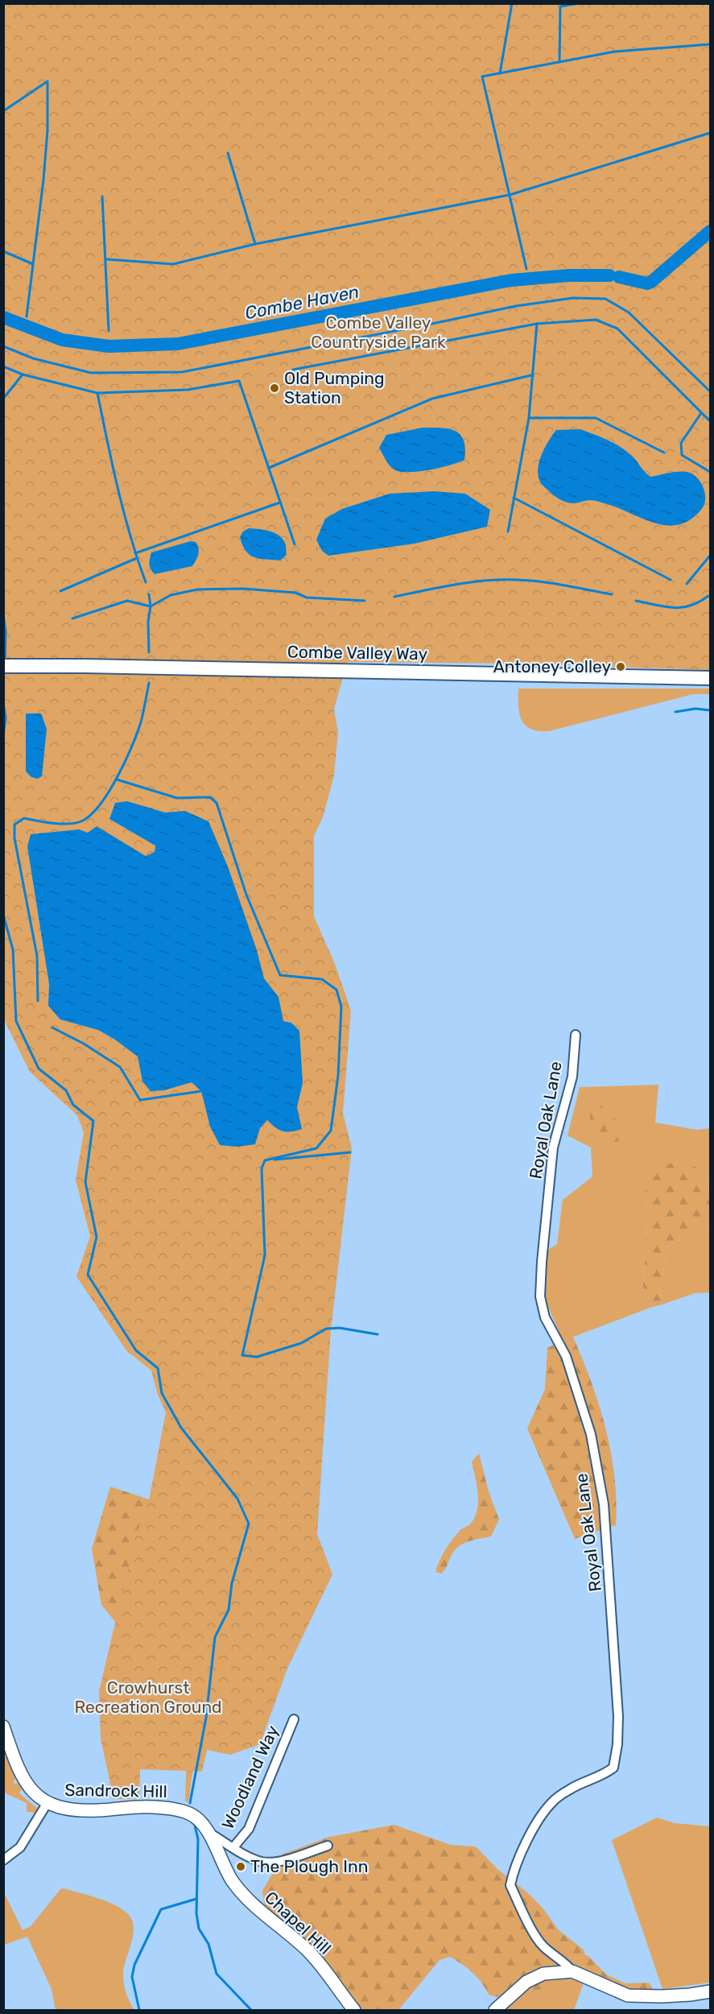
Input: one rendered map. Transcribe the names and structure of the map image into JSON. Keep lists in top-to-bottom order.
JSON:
{
  "streets": {
    "main road": ["Combe Valley Way"],
    "street": [
      "Royal Oak Lane",
      "Woodland Way",
      "Sandrock Hill",
      "Chapel Hill"
    ]
  },
  "crossings": [
    ["Sandrock Hill", "Chapel Hill"]
  ],
  "water": ["Combe Haven"],
  "parks": ["Combe Valley Countryside Park", "Crowhurst Recreation Ground"],
  "places": ["Old Pumping Station", "Antoney Colley", "The Plough Inn"]
}
